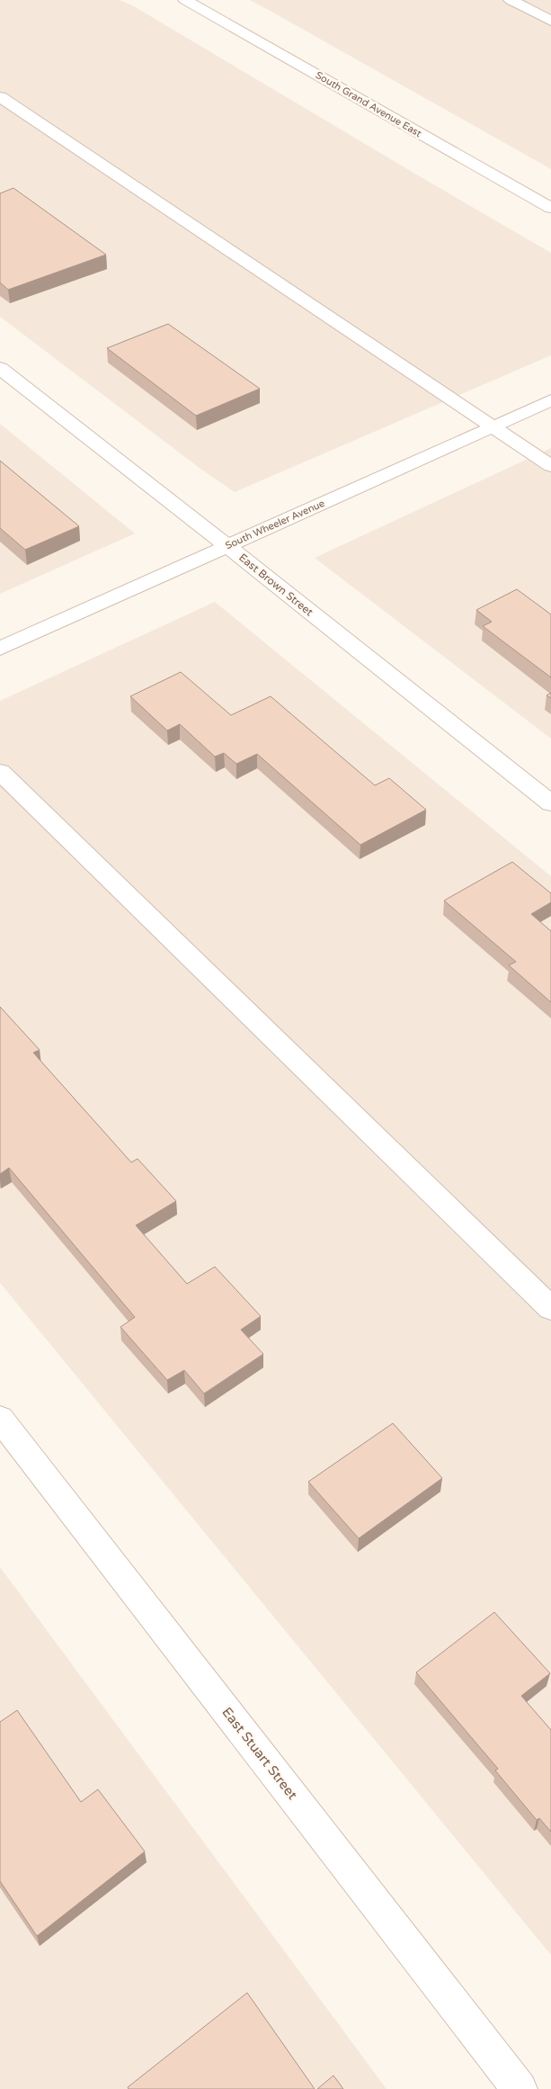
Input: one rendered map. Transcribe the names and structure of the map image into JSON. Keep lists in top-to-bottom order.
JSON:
{
  "streets": {
    "street": [
      "South Grand Avenue East",
      "South Wheeler Avenue",
      "East Brown Street",
      "East Stuart Street"
    ]
  },
  "crossings": [
    ["South Wheeler Avenue", "East Brown Street"]
  ]
}
